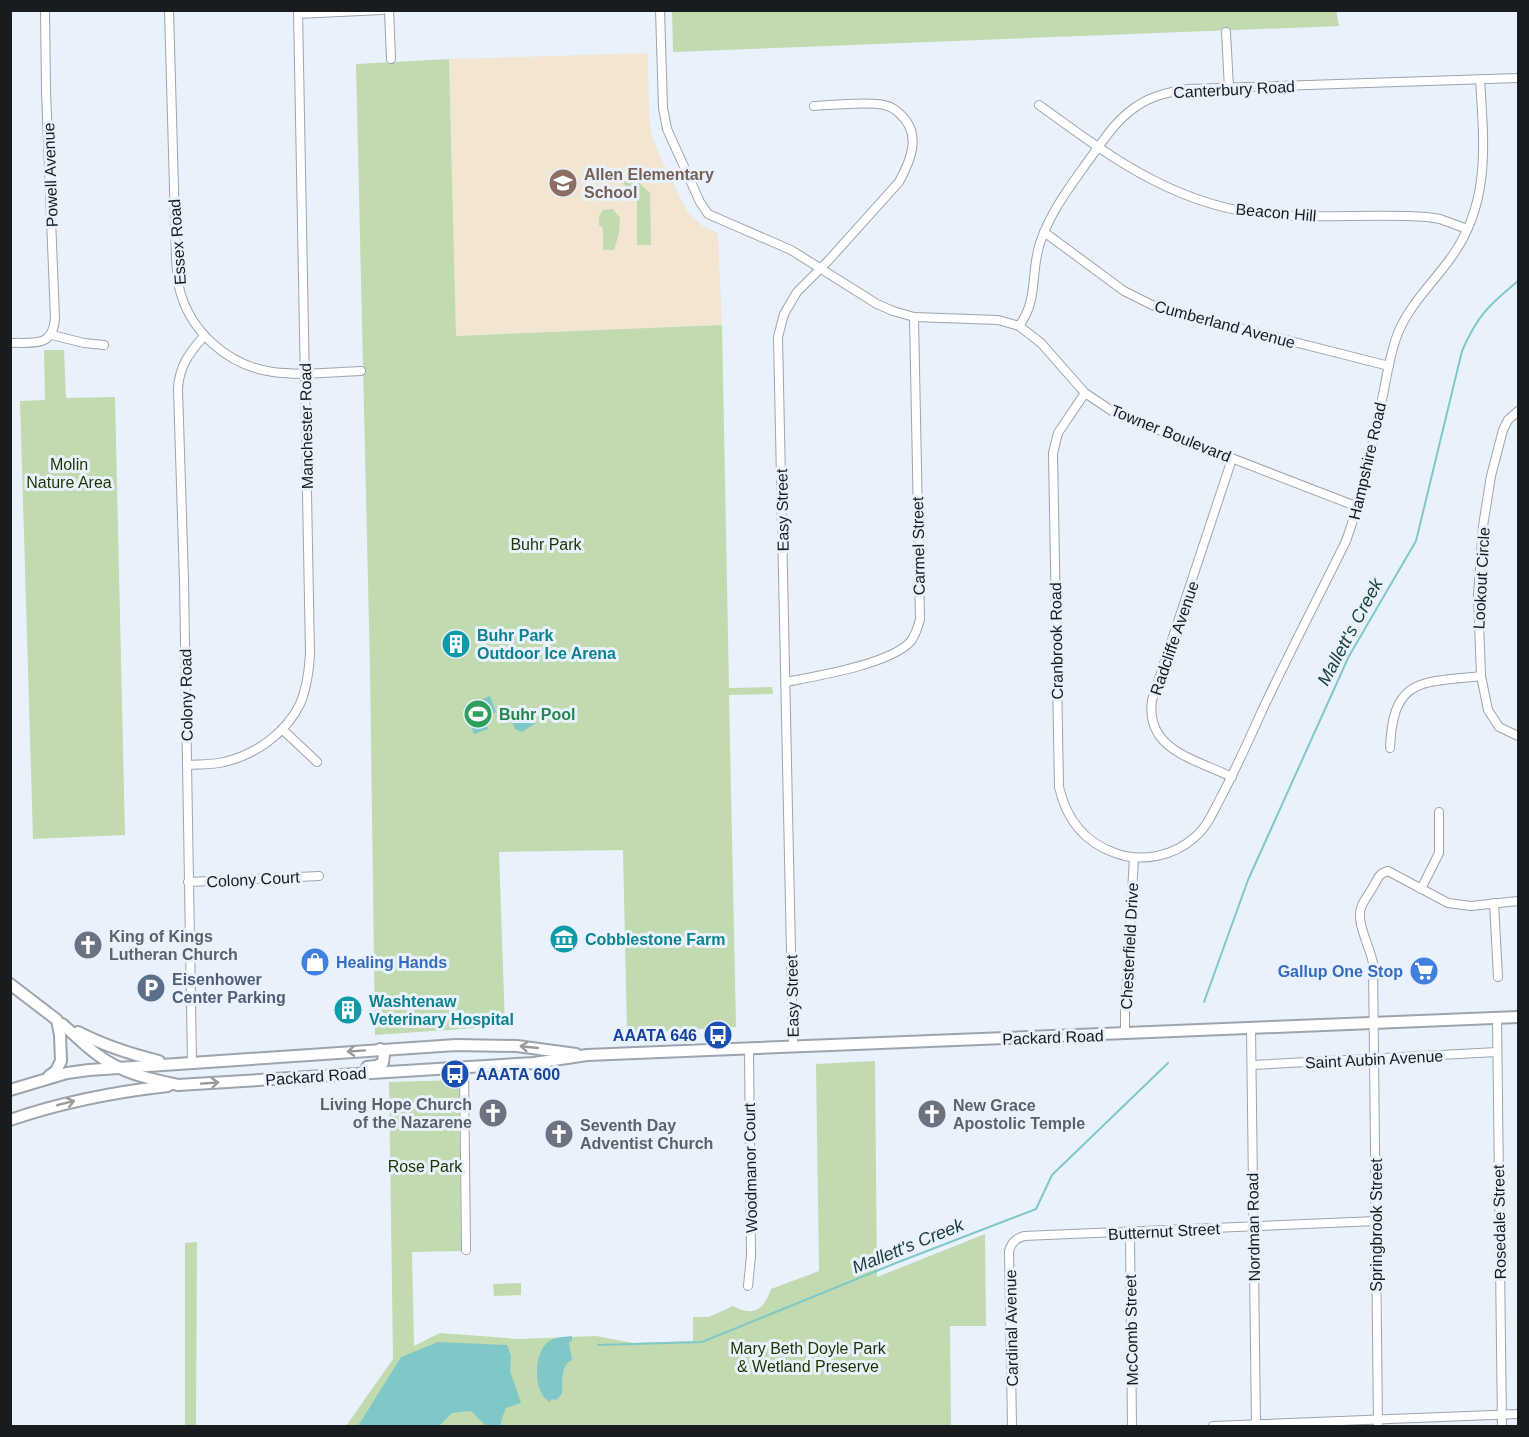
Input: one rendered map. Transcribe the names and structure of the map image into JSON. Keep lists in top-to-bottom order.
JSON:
{
  "streets": {
    "main road": ["Packard Road"],
    "street": [
      "Canterbury Road",
      "Powell Avenue",
      "Beacon Hill",
      "Essex Road",
      "Cumberland Avenue",
      "Manchester Road",
      "Towner Boulevard",
      "Hampshire Road",
      "Easy Street",
      "Carmel Street",
      "Lookout Circle",
      "Radcliffe Avenue",
      "Cranbrook Road",
      "Colony Road",
      "Colony Court",
      "Chesterfield Drive",
      "Saint Aubin Avenue",
      "Woodmanor Court",
      "Rosedale Street",
      "Springbrook Street",
      "Nordman Road",
      "Butternut Street",
      "Cardinal Avenue",
      "McComb Street"
    ]
  },
  "crossings": [
    ["Canterbury Road", "Beacon Hill"],
    ["Canterbury Road", "Cumberland Avenue"],
    ["Canterbury Road", "Towner Boulevard"],
    ["Canterbury Road", "Hampshire Road"],
    ["Beacon Hill", "Hampshire Road"],
    ["Essex Road", "Manchester Road"],
    ["Essex Road", "Colony Road"],
    ["Cumberland Avenue", "Hampshire Road"],
    ["Manchester Road", "Colony Road"],
    ["Towner Boulevard", "Hampshire Road"],
    ["Towner Boulevard", "Easy Street"],
    ["Towner Boulevard", "Carmel Street"],
    ["Towner Boulevard", "Radcliffe Avenue"],
    ["Towner Boulevard", "Cranbrook Road"],
    ["Hampshire Road", "Radcliffe Avenue"],
    ["Hampshire Road", "Cranbrook Road"],
    ["Hampshire Road", "Chesterfield Drive"],
    ["Easy Street", "Carmel Street"],
    ["Easy Street", "Packard Road"],
    ["Cranbrook Road", "Chesterfield Drive"],
    ["Colony Road", "Colony Court"],
    ["Colony Road", "Packard Road"],
    ["Chesterfield Drive", "Packard Road"],
    ["Packard Road", "Woodmanor Court"],
    ["Packard Road", "Rosedale Street"],
    ["Packard Road", "Springbrook Street"],
    ["Packard Road", "Nordman Road"],
    ["Saint Aubin Avenue", "Rosedale Street"],
    ["Saint Aubin Avenue", "Springbrook Street"],
    ["Saint Aubin Avenue", "Nordman Road"],
    ["Springbrook Street", "Butternut Street"],
    ["Nordman Road", "Butternut Street"],
    ["Butternut Street", "Cardinal Avenue"],
    ["Butternut Street", "McComb Street"]
  ],
  "water": ["Mallett's Creek"],
  "parks": [
    "Molin Nature Area",
    "Buhr Park",
    "Rose Park",
    "Mary Beth Doyle Park & Wetland Preserve"
  ],
  "places": {
    "school or university": ["Allen Elementary School"],
    "building": ["Buhr Park Outdoor Ice Arena", "Washtenaw Veterinary Hospital"],
    "sports": ["Buhr Pool"],
    "museum": ["Cobblestone Farm"],
    "church": [
      "King of Kings Lutheran Church",
      "Living Hope Church of the Nazarene",
      "New Grace Apostolic Temple",
      "Seventh Day Adventist Church"
    ],
    "shop": ["Healing Hands"],
    "supermarket": ["Gallup One Stop"],
    "parking": ["Eisenhower Center Parking"],
    "bus stop": ["AAATA 646", "AAATA 600"]
  }
}
